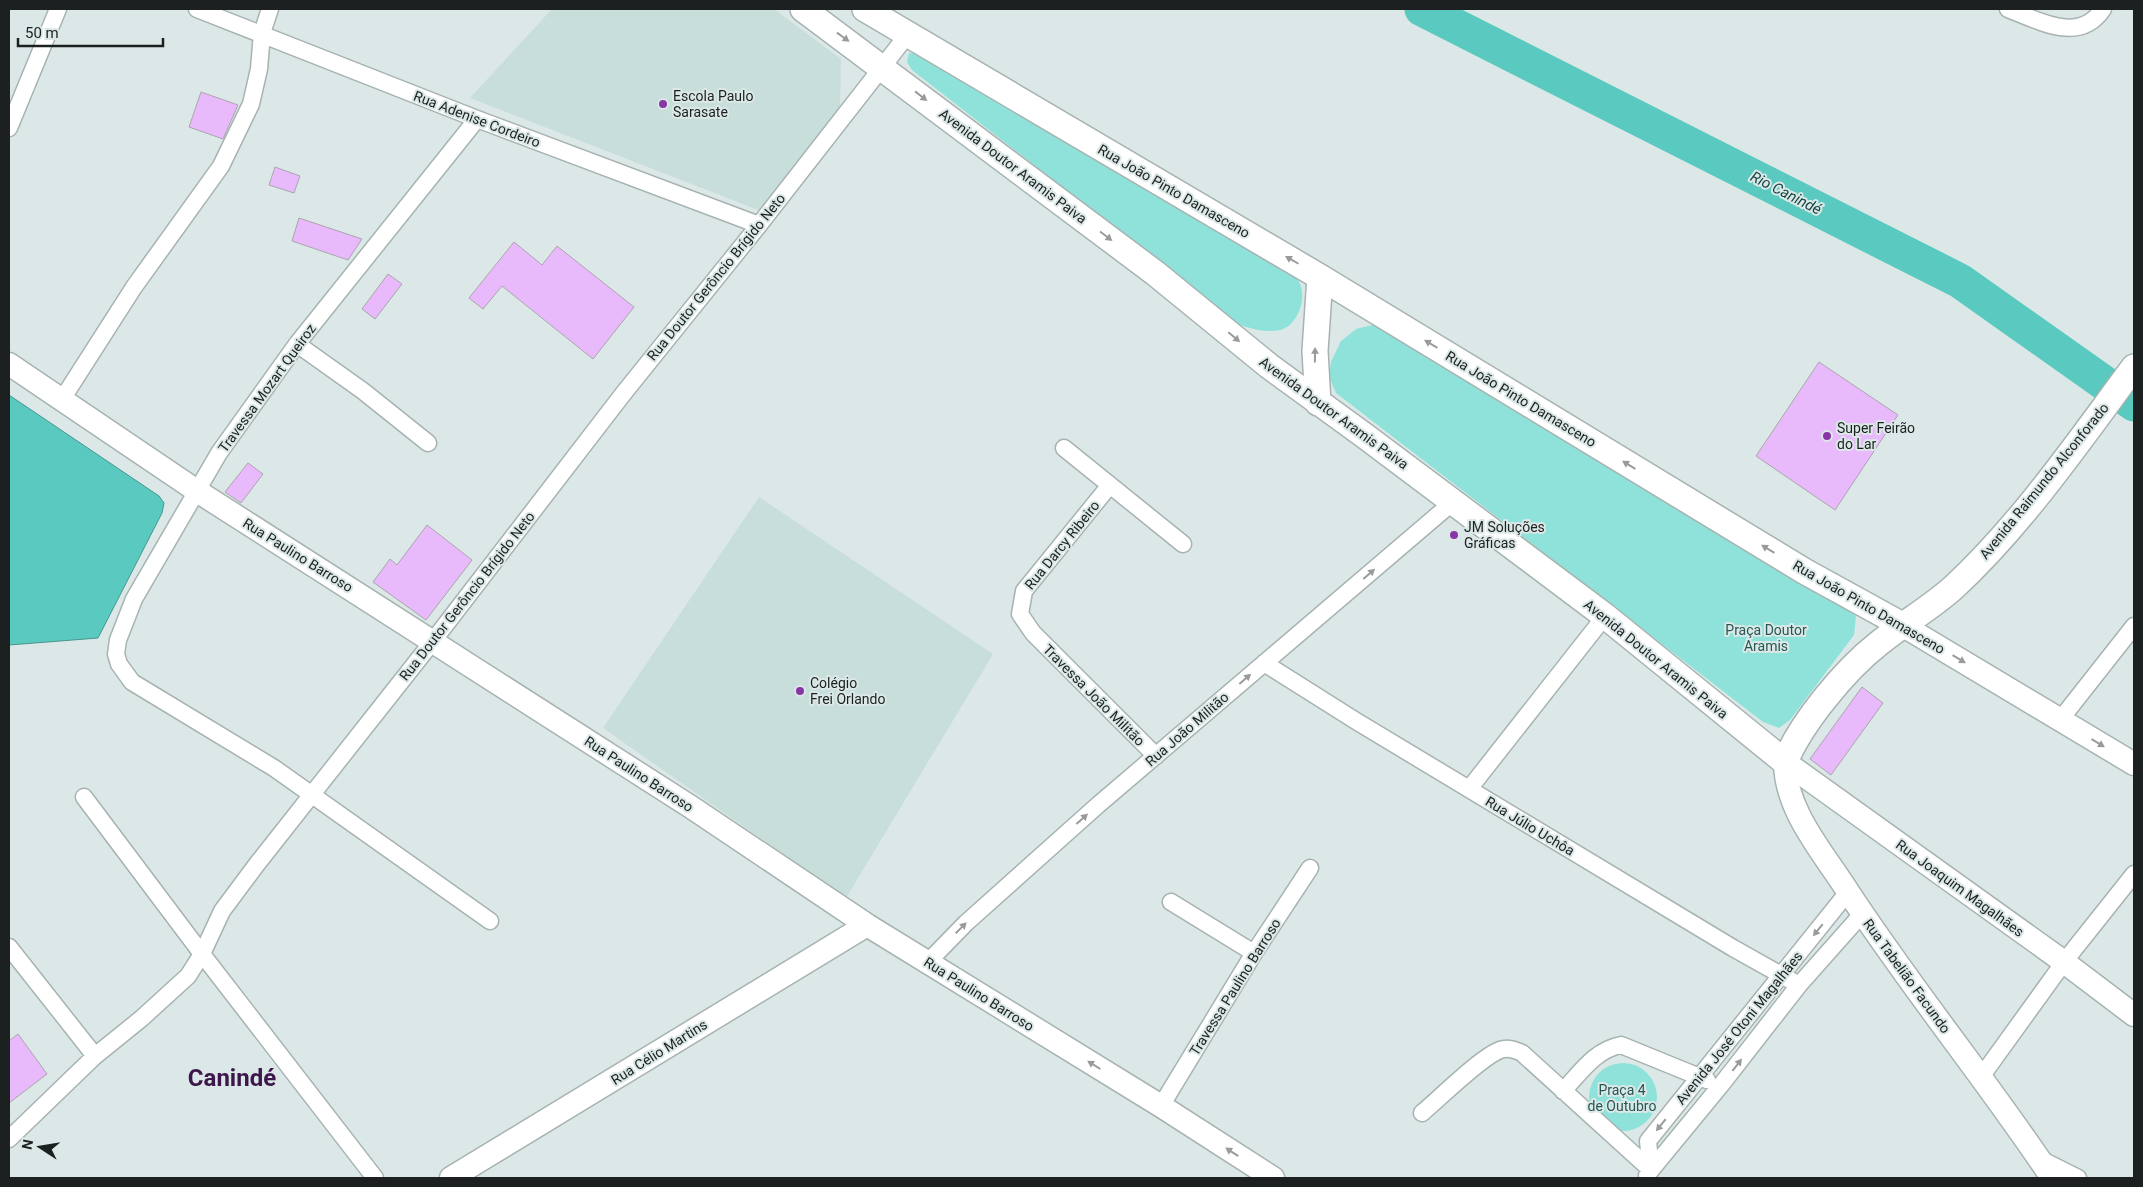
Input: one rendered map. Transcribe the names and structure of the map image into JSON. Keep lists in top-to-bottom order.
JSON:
{
  "streets": {
    "main road": ["Avenida Doutor Aramis Paiva", "Rua João Pinto Damasceno", "Avenida Raimundo Alconforado"],
    "street": [
      "Rua Adenise Cordeiro",
      "Rua Doutor Gerôncio Brígido Neto",
      "Travessa Mozart Queiroz",
      "Rua Darcy Ribeiro",
      "Rua Paulino Barroso",
      "Travessa João Militão",
      "Rua João Militão",
      "Rua Júlio Uchôa",
      "Rua Joaquim Magalhães",
      "Rua Tabelião Facundo",
      "Travessa Paulino Barroso",
      "Avenida José Otoni Magalhães",
      "Rua Célio Martins"
    ]
  },
  "crossings": [
    ["Rua Adenise Cordeiro", "Rua Doutor Gerôncio Brígido Neto"],
    ["Rua Adenise Cordeiro", "Travessa Mozart Queiroz"],
    ["Avenida Doutor Aramis Paiva", "Rua Doutor Gerôncio Brígido Neto"],
    ["Avenida Doutor Aramis Paiva", "Avenida Raimundo Alconforado"],
    ["Avenida Doutor Aramis Paiva", "Rua João Militão"],
    ["Avenida Doutor Aramis Paiva", "Rua Joaquim Magalhães"],
    ["Avenida Doutor Aramis Paiva", "Rua Tabelião Facundo"],
    ["Rua João Pinto Damasceno", "Rua Doutor Gerôncio Brígido Neto"],
    ["Rua João Pinto Damasceno", "Avenida Raimundo Alconforado"],
    ["Rua Doutor Gerôncio Brígido Neto", "Travessa Mozart Queiroz"],
    ["Rua Doutor Gerôncio Brígido Neto", "Rua Paulino Barroso"],
    ["Travessa Mozart Queiroz", "Rua Paulino Barroso"],
    ["Avenida Raimundo Alconforado", "Rua Joaquim Magalhães"],
    ["Avenida Raimundo Alconforado", "Rua Tabelião Facundo"],
    ["Rua Darcy Ribeiro", "Travessa João Militão"],
    ["Rua Paulino Barroso", "Rua João Militão"],
    ["Rua Paulino Barroso", "Travessa Paulino Barroso"],
    ["Rua Paulino Barroso", "Rua Célio Martins"],
    ["Travessa João Militão", "Rua João Militão"],
    ["Rua João Militão", "Rua Júlio Uchôa"],
    ["Rua Júlio Uchôa", "Avenida José Otoni Magalhães"],
    ["Rua Joaquim Magalhães", "Rua Tabelião Facundo"],
    ["Rua Tabelião Facundo", "Avenida José Otoni Magalhães"]
  ],
  "one_way": ["Avenida Doutor Aramis Paiva", "Rua João Militão"],
  "districts": ["Canindé"],
  "water": ["Rio Canindé"],
  "parks": ["Praça Doutor Aramis", "Praça 4 de Outubro"],
  "places": [
    "Escola Paulo Sarasate",
    "Super Feirão do Lar",
    "JM Soluções Gráficas",
    "Colégio Frei Orlando"
  ],
  "scale_bar": "50 m",
  "north": "left"
}
